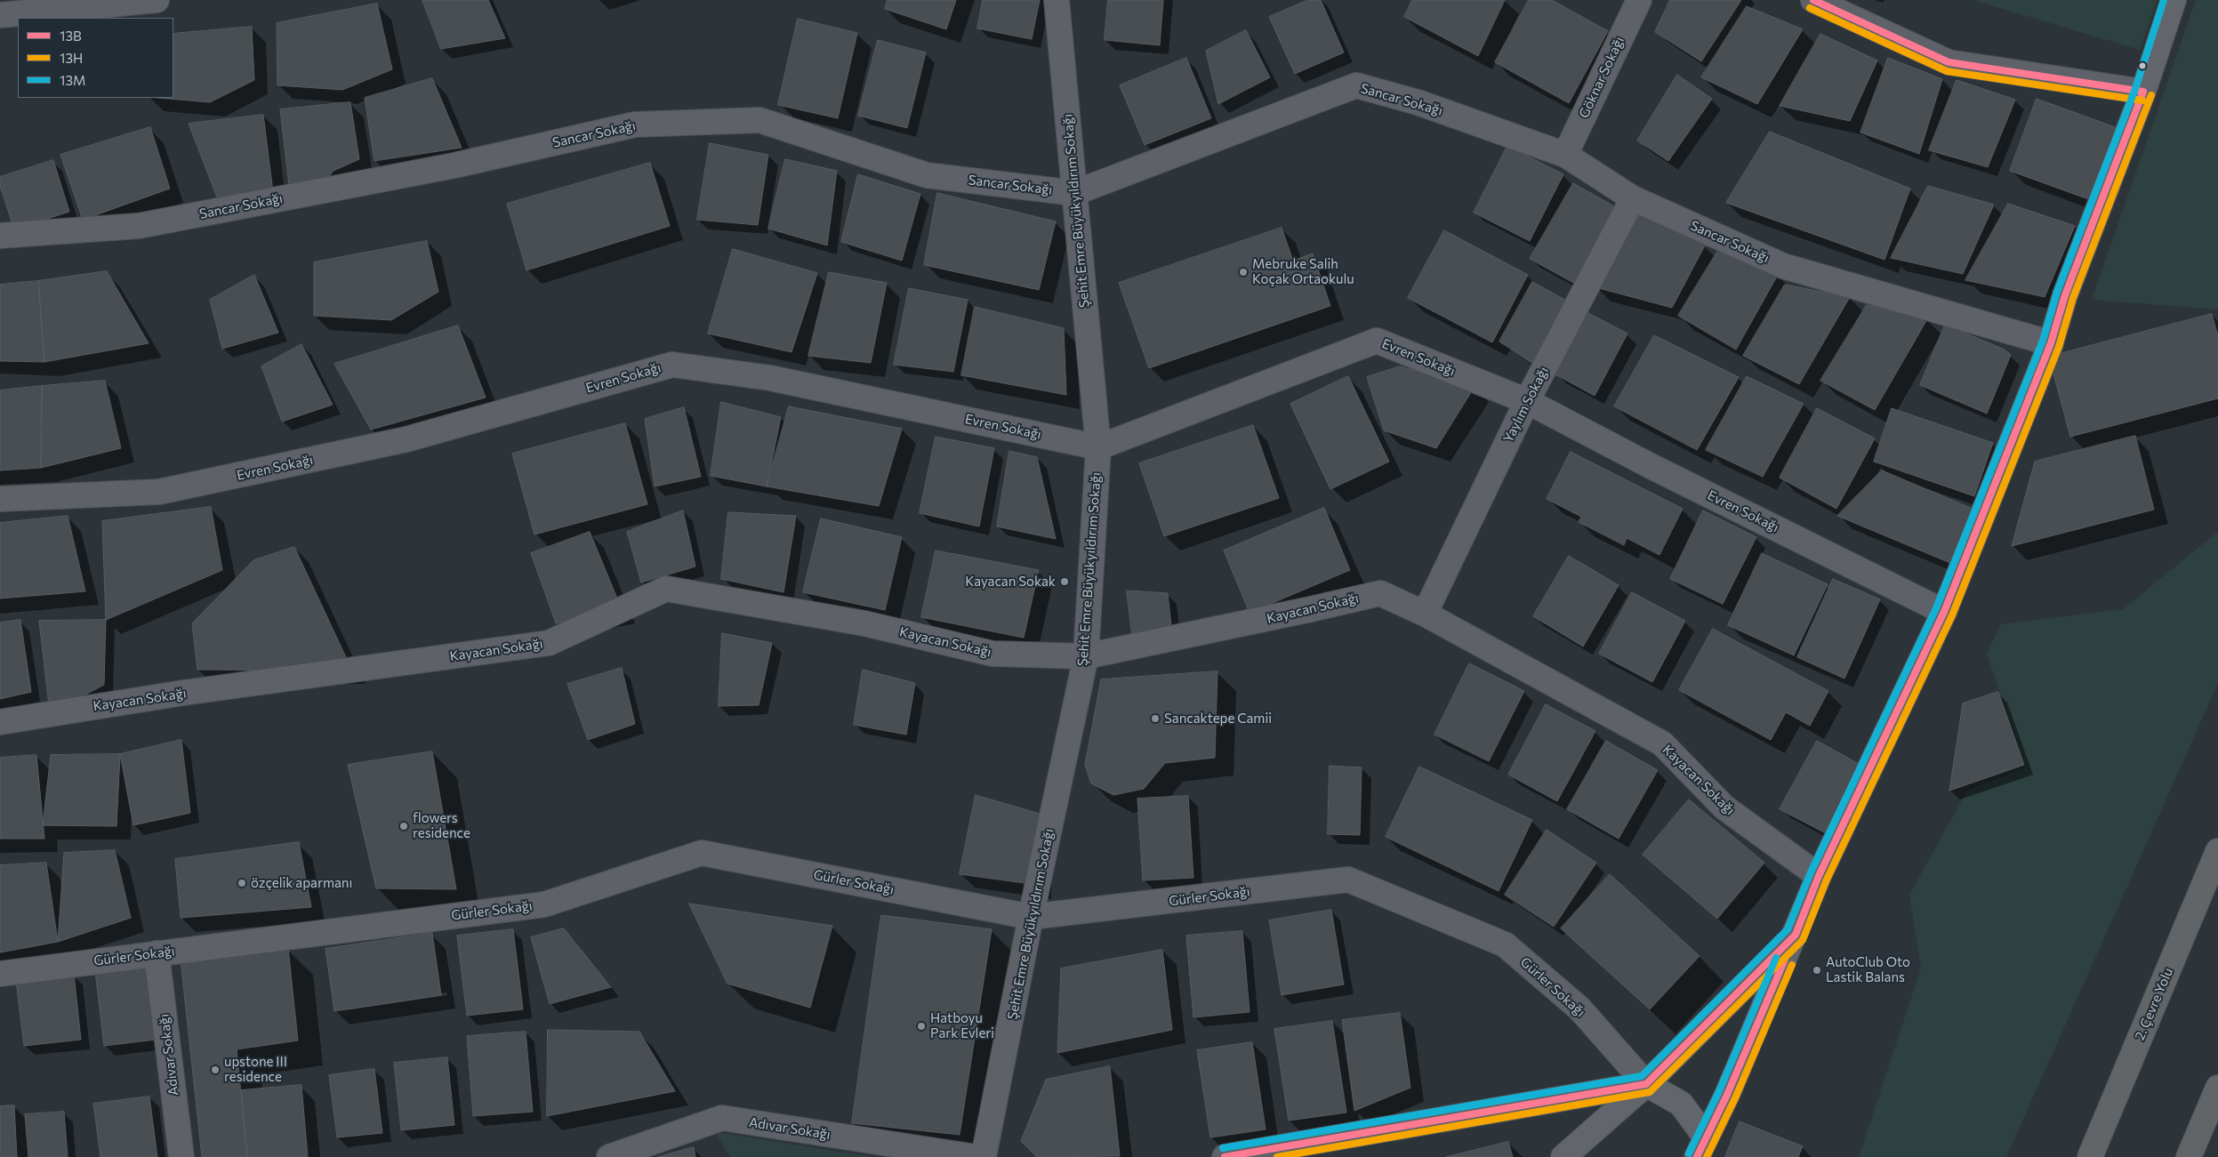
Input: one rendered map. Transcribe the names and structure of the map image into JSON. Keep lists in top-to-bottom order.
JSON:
{
  "streets": {
    "highway": ["2. Çevre Yolu"],
    "street": [
      "Göknar Sokağı",
      "Sancar Sokağı",
      "Şehit Emre Büyükyıldırım Sokağı",
      "Evren Sokağı",
      "Yaylım Sokağı",
      "Kayacan Sokağı",
      "Gürler Sokağı",
      "Adıvar Sokağı"
    ]
  },
  "crossings": [
    ["Göknar Sokağı", "Sancar Sokağı"],
    ["Sancar Sokağı", "Şehit Emre Büyükyıldırım Sokağı"],
    ["Sancar Sokağı", "Yaylım Sokağı"],
    ["Şehit Emre Büyükyıldırım Sokağı", "Evren Sokağı"],
    ["Şehit Emre Büyükyıldırım Sokağı", "Kayacan Sokağı"],
    ["Şehit Emre Büyükyıldırım Sokağı", "Gürler Sokağı"],
    ["Evren Sokağı", "Yaylım Sokağı"],
    ["Yaylım Sokağı", "Kayacan Sokağı"],
    ["Gürler Sokağı", "Adıvar Sokağı"]
  ],
  "places": [
    "Mebruke Salih Koçak Ortaokulu",
    "Kayacan Sokak",
    "Sancaktepe Camii",
    "flowers residence",
    "özçelik aparmanı",
    "AutoClub Oto Lastik Balans",
    "Hatboyu Park Evleri",
    "upstone III residence"
  ],
  "lines": ["transit line 13B", "transit line 13M", "transit line 13H"],
  "legend": ["13B", "13H", "13M"]
}
